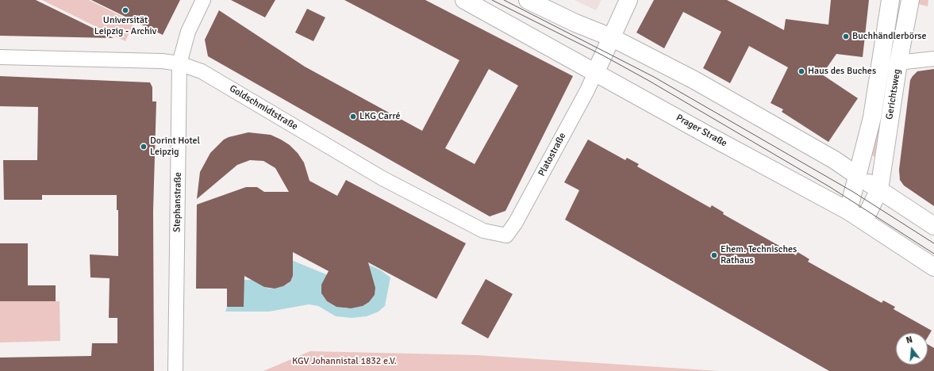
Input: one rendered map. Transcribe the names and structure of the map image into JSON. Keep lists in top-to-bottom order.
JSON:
{
  "streets": {
    "main road": ["Gerichtsweg", "Prager Straße"],
    "street": ["Goldschmidtstraße", "Platostraße", "Stephanstraße"]
  },
  "crossings": [
    ["Gerichtsweg", "Prager Straße"],
    ["Goldschmidtstraße", "Platostraße"],
    ["Goldschmidtstraße", "Stephanstraße"],
    ["Prager Straße", "Platostraße"]
  ],
  "parks": ["KGV Johannistal 1832 e.V."],
  "places": [
    "Universität Leipzig - Archiv",
    "Buchhändlerbörse",
    "Haus des Buches",
    "LKG Carré",
    "Dorint Hotel Leipzig",
    "Ehem. Technisches Rathaus"
  ],
  "north": "top"
}
